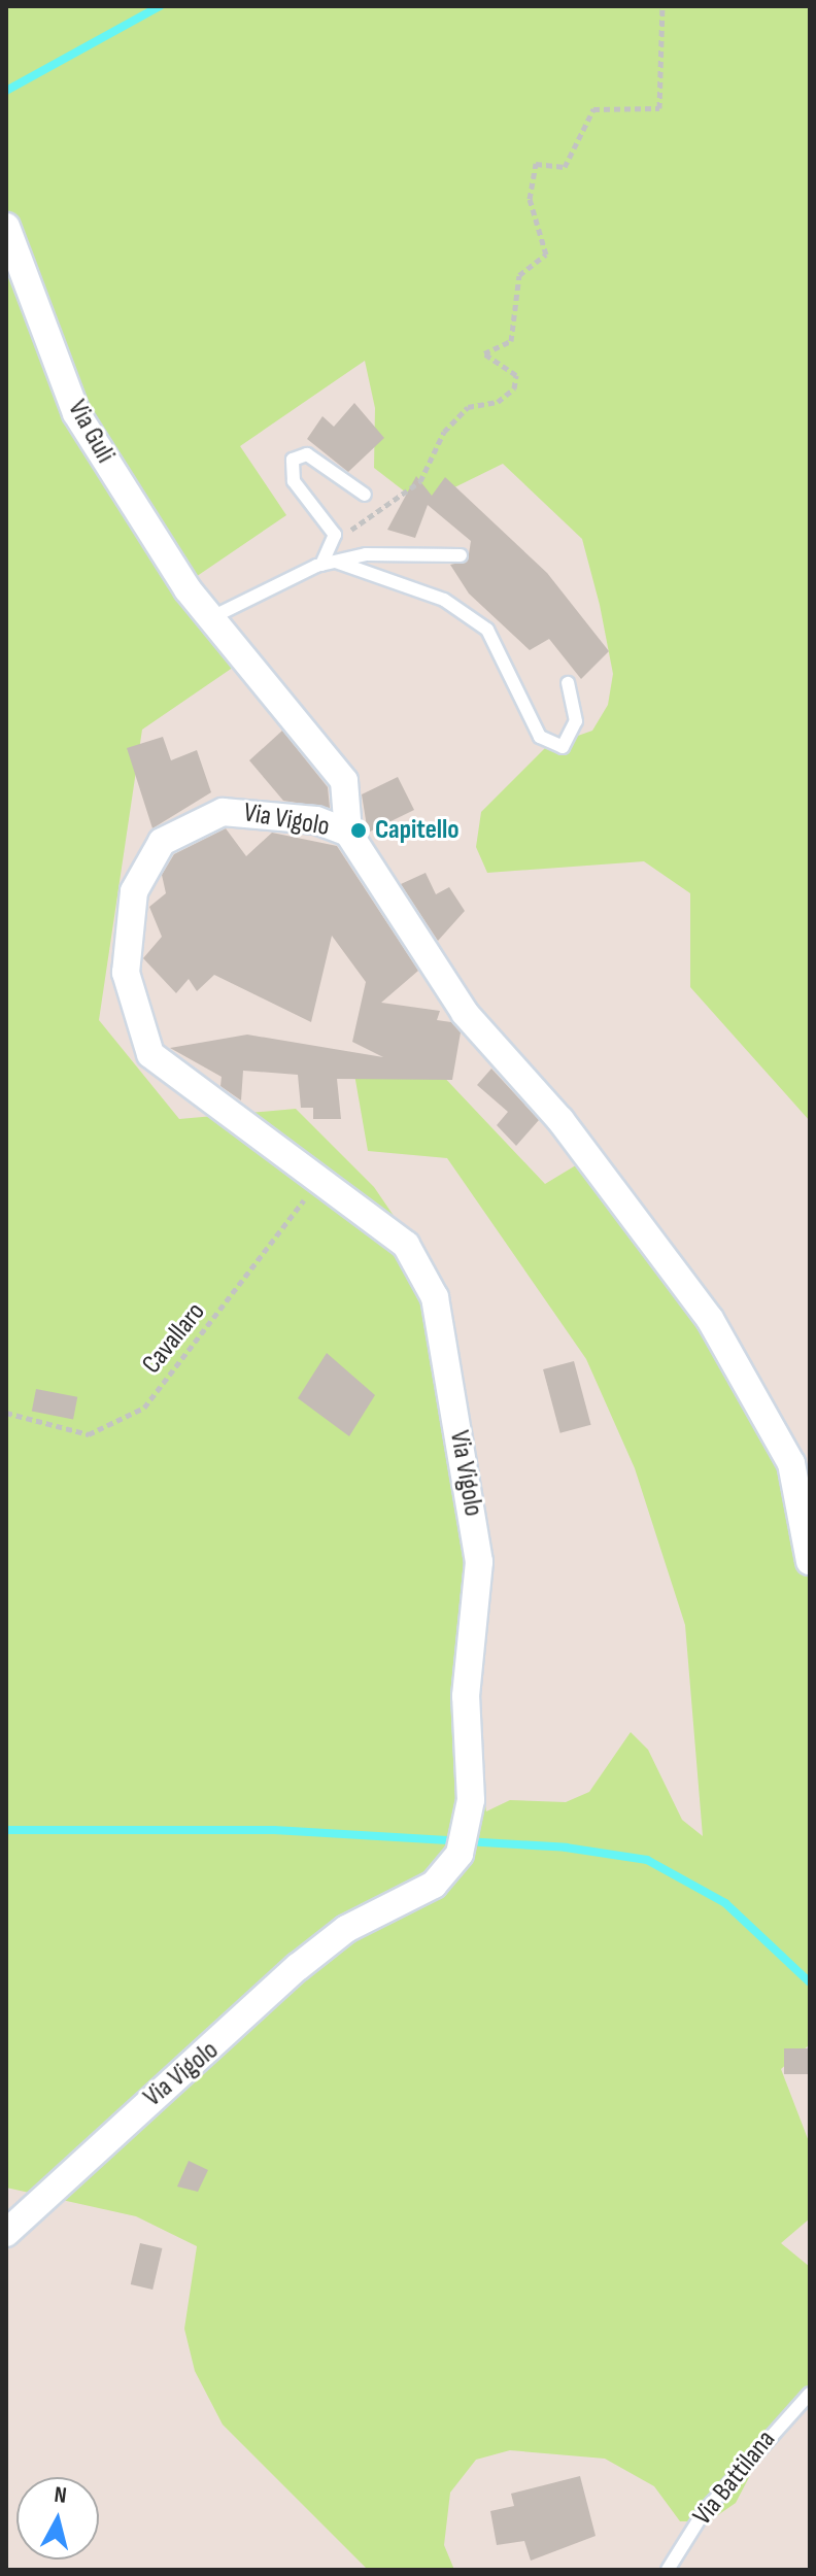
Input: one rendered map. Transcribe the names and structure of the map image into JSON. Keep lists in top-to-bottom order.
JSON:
{
  "streets": {
    "street": ["Via Guli", "Via Vigolo"],
    "lane": ["Via Battilana"],
    "path": ["Cavallaro"]
  },
  "crossings": [
    ["Via Guli", "Via Vigolo"],
    ["Via Vigolo", "Cavallaro"]
  ],
  "places": ["Capitello"],
  "north": "top"
}
